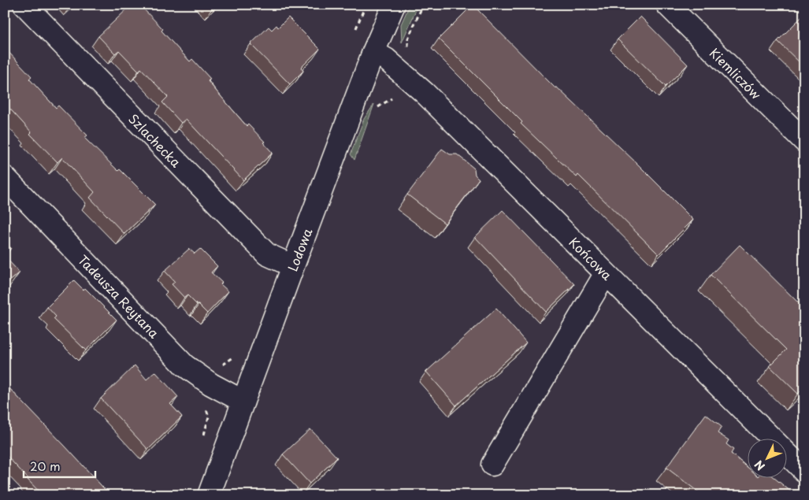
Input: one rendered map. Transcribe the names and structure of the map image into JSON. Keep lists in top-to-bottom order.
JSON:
{
  "streets": {
    "street": [
      "Kiemliczów",
      "Szlachecka",
      "Lodowa",
      "Końcowa",
      "Tadeusza Reytana"
    ]
  },
  "crossings": [
    ["Szlachecka", "Lodowa"],
    ["Lodowa", "Końcowa"],
    ["Lodowa", "Tadeusza Reytana"]
  ],
  "scale_bar": "20 m",
  "north": "bottom left"
}
